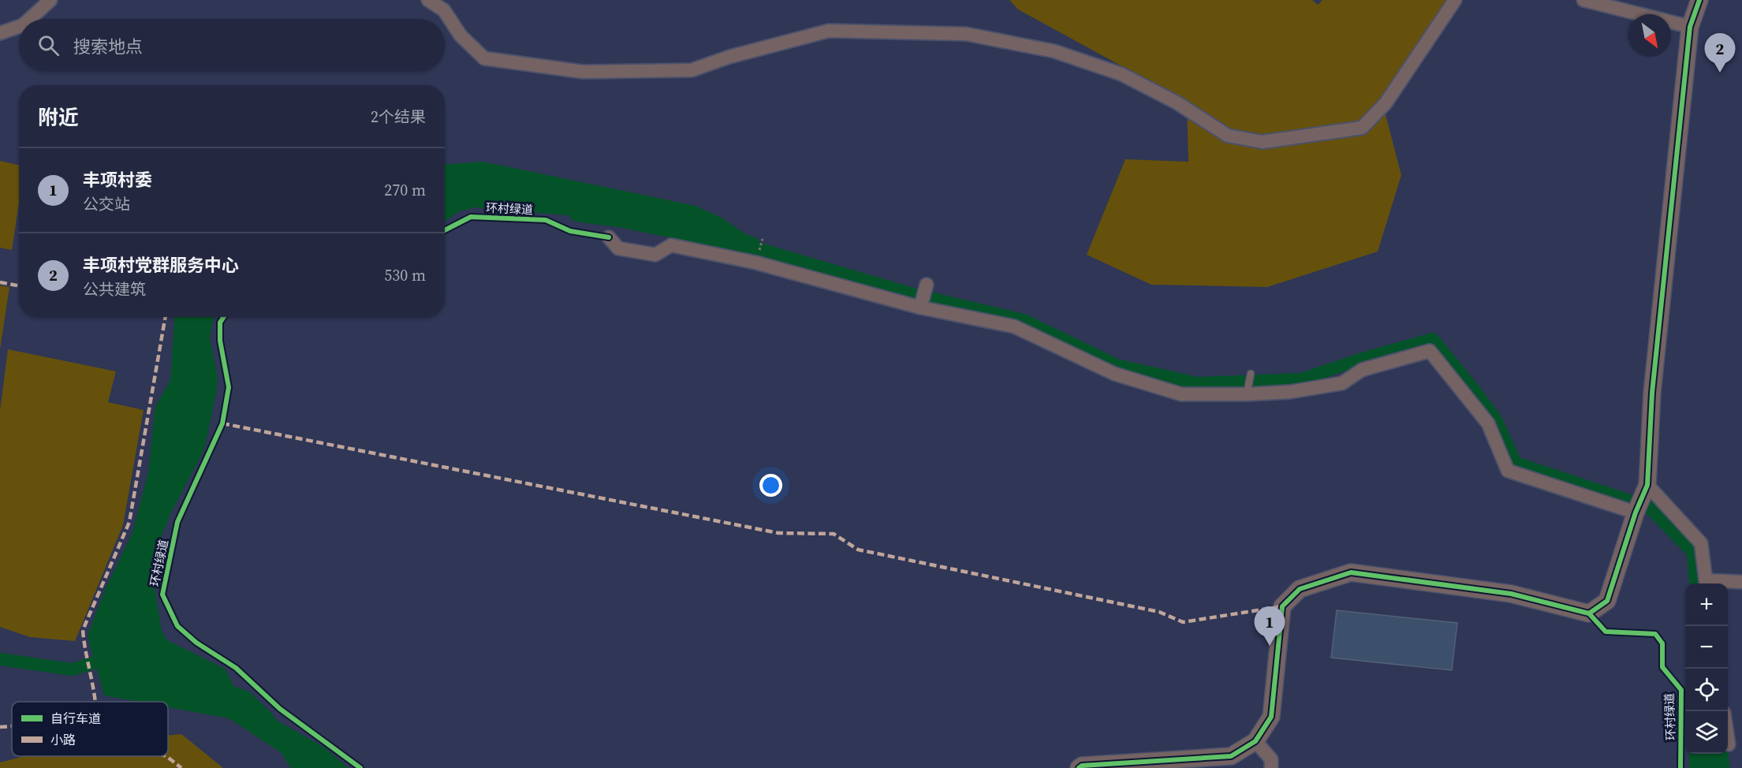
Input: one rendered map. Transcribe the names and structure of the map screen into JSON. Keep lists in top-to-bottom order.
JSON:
{
  "streets": {
    "cycle path": ["环村绿道"]
  },
  "legend": ["自行车道", "小路"],
  "north": "bottom right",
  "page": {
    "search": "搜索地点",
    "pins": ["2", "1"],
    "heading": ["附近", "2个结果"],
    "list": [
      {
        "mark": "1",
        "name": "丰项村委",
        "note": "公交站",
        "value": "270 m"
      },
      {
        "mark": "2",
        "name": "丰项村党群服务中心",
        "note": "公共建筑",
        "value": "530 m"
      }
    ],
    "map_buttons": ["+", "−"]
  }
}
